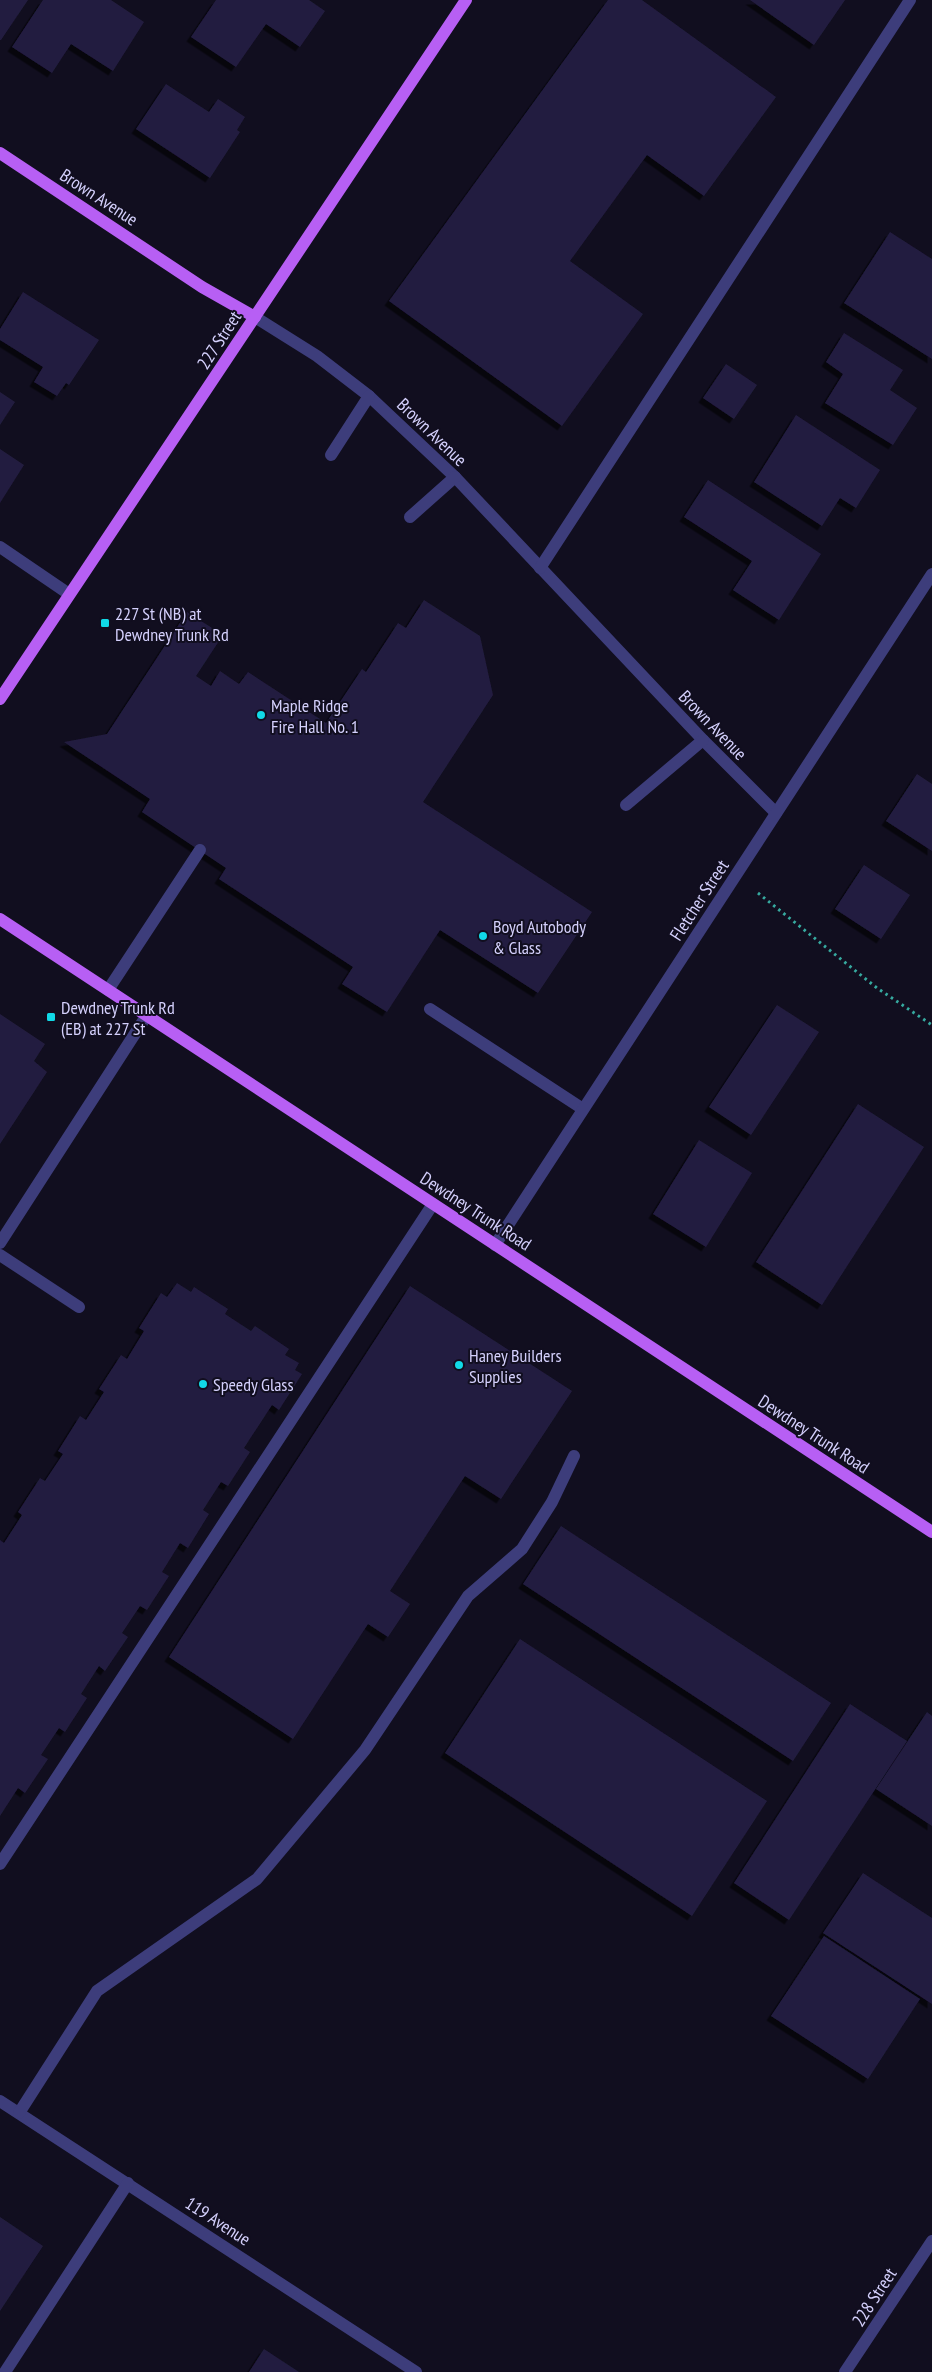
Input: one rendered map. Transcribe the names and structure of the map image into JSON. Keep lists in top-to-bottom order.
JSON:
{
  "streets": {
    "main road": ["Brown Avenue", "227 Street", "Dewdney Trunk Road"],
    "street": ["Fletcher Street", "119 Avenue", "228 Street"]
  },
  "crossings": [
    ["Brown Avenue", "227 Street"],
    ["Brown Avenue", "Fletcher Street"],
    ["Fletcher Street", "Dewdney Trunk Road"]
  ],
  "places": {
    "transit": ["227 St (NB) at Dewdney Trunk Rd", "Dewdney Trunk Rd (EB) at 227 St"],
    "other": [
      "Maple Ridge Fire Hall No. 1",
      "Boyd Autobody & Glass",
      "Haney Builders Supplies",
      "Speedy Glass"
    ]
  }
}
